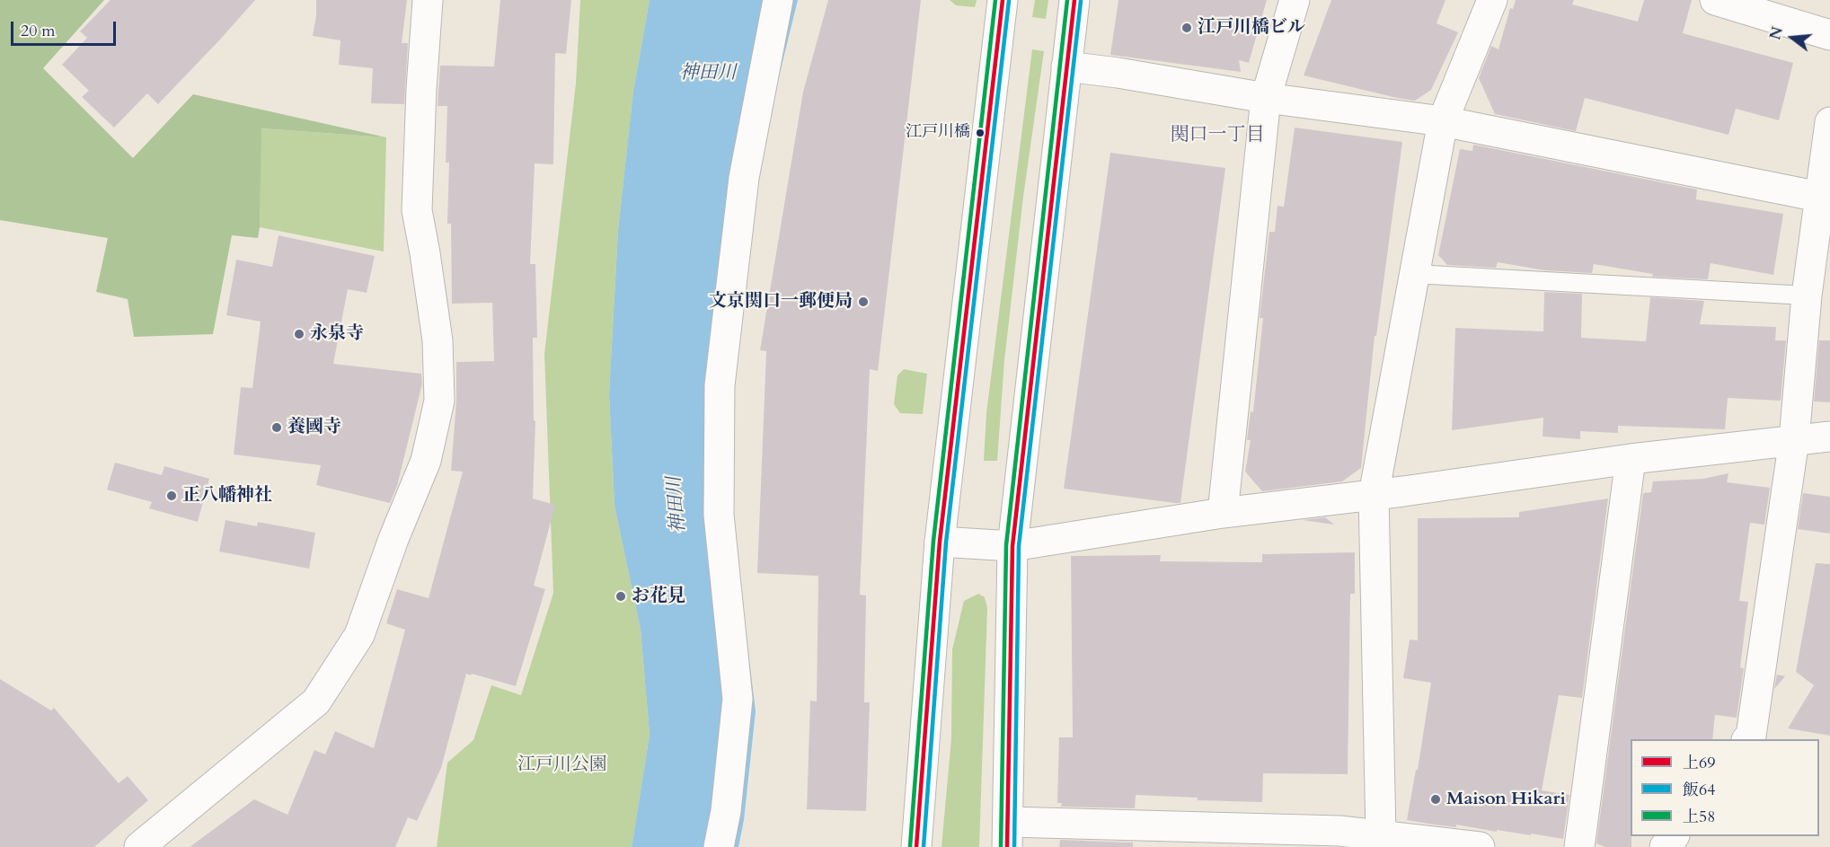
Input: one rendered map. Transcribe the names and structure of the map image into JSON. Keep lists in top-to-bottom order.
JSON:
{
  "districts": ["関口一丁目"],
  "water": ["神田川"],
  "parks": ["江戸川公園"],
  "places": [
    "江戸川橋ビル",
    "江戸川橋",
    "文京関口一郵便局",
    "永泉寺",
    "養國寺",
    "正八幡神社",
    "お花見",
    "Maison Hikari"
  ],
  "lines": ["transit line 上69", "transit line 上58", "transit line 飯64"],
  "legend": ["上69", "飯64", "上58"],
  "scale_bar": "20 m",
  "north": "left"
}
